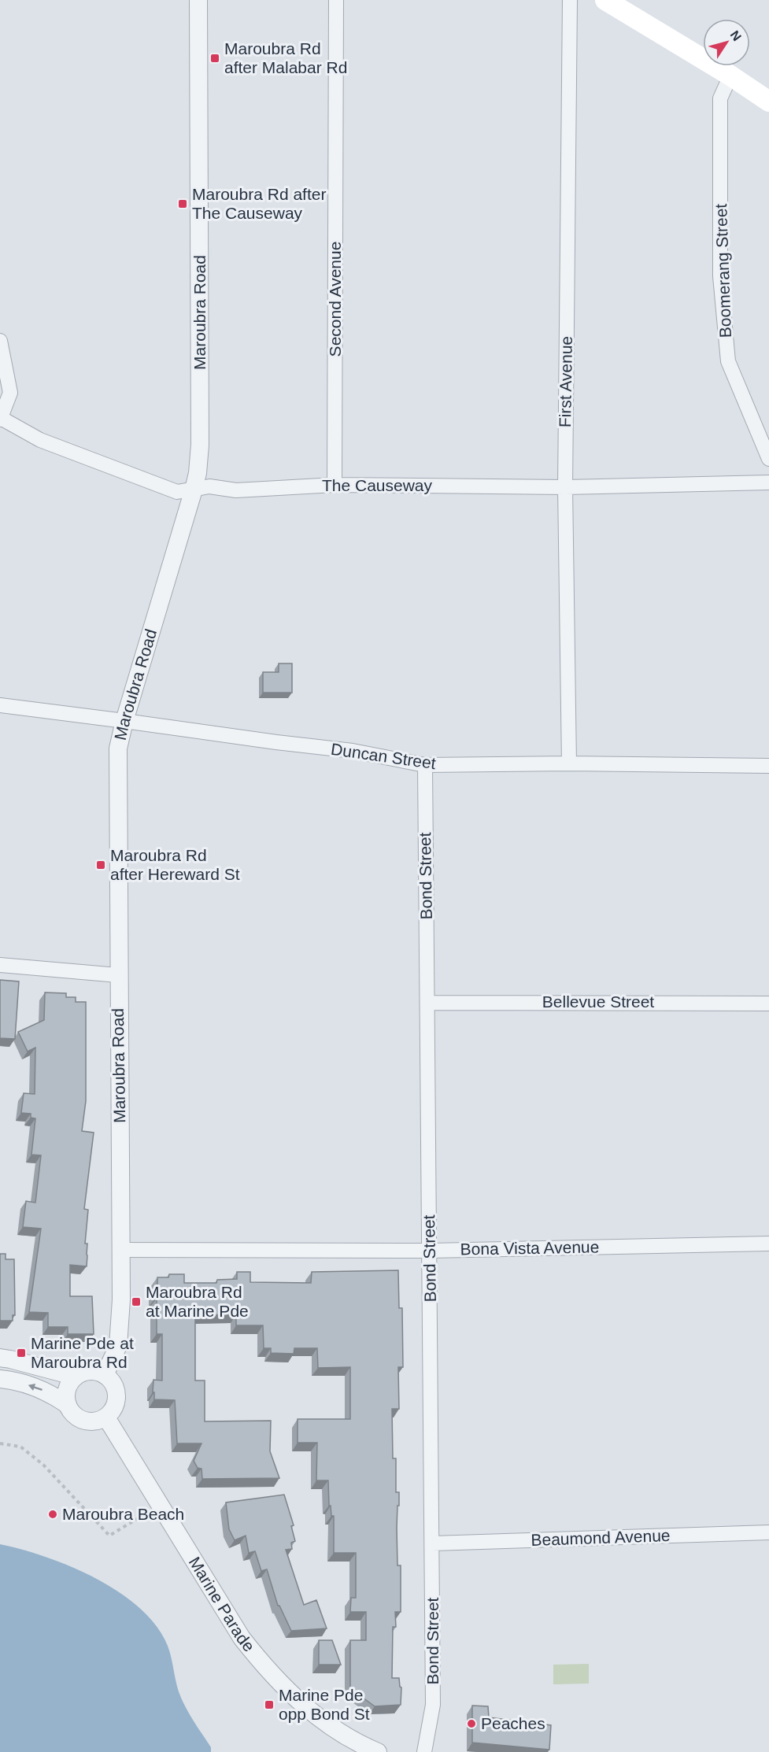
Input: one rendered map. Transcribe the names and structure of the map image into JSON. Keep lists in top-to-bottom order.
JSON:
{
  "streets": {
    "street": [
      "Boomerang Street",
      "Second Avenue",
      "Maroubra Road",
      "First Avenue",
      "The Causeway",
      "Duncan Street",
      "Bond Street",
      "Bellevue Street",
      "Bona Vista Avenue",
      "Beaumond Avenue",
      "Marine Parade"
    ]
  },
  "crossings": [
    ["Second Avenue", "The Causeway"],
    ["Maroubra Road", "The Causeway"],
    ["Maroubra Road", "Duncan Street"],
    ["Maroubra Road", "Bona Vista Avenue"],
    ["Maroubra Road", "Marine Parade"],
    ["First Avenue", "The Causeway"],
    ["First Avenue", "Duncan Street"],
    ["Duncan Street", "Bond Street"],
    ["Bond Street", "Bellevue Street"],
    ["Bond Street", "Bona Vista Avenue"],
    ["Bond Street", "Beaumond Avenue"]
  ],
  "places": {
    "transit": [
      "Maroubra Rd after Malabar Rd",
      "Maroubra Rd after The Causeway",
      "Maroubra Rd after Hereward St",
      "Maroubra Rd at Marine Pde",
      "Marine Pde at Maroubra Rd",
      "Marine Pde opp Bond St"
    ],
    "other": ["Maroubra Beach", "Peaches"]
  },
  "north": "top right"
}
